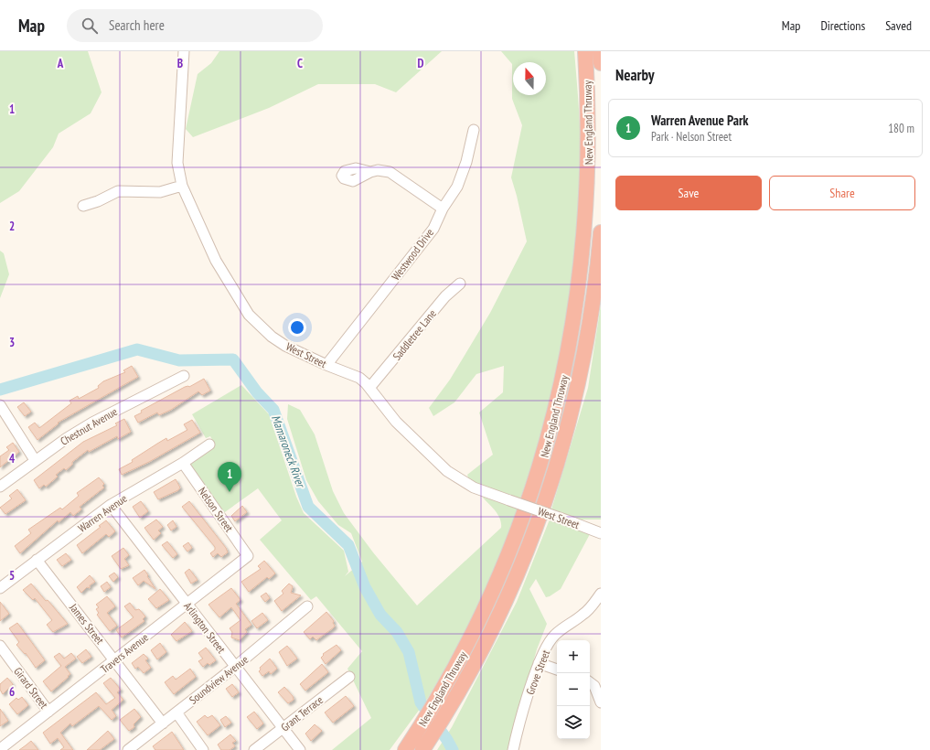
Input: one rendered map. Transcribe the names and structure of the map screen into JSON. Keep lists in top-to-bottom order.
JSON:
{
  "streets": {
    "highway": ["New England Thruway"],
    "street": [
      "Westwood Drive",
      "Saddletree Lane",
      "West Street",
      "Chestnut Avenue",
      "Nelson Street",
      "Warren Avenue",
      "James Street",
      "Arlington Street",
      "Travers Avenue",
      "Grove Street",
      "Soundview Avenue",
      "Girard Street",
      "Grant Terrace"
    ]
  },
  "crossings": [
    ["Westwood Drive", "West Street"],
    ["Saddletree Lane", "West Street"],
    ["Nelson Street", "Warren Avenue"],
    ["Nelson Street", "Travers Avenue"],
    ["Warren Avenue", "James Street"],
    ["Warren Avenue", "Arlington Street"],
    ["James Street", "Travers Avenue"],
    ["James Street", "Soundview Avenue"],
    ["Arlington Street", "Travers Avenue"],
    ["Arlington Street", "Soundview Avenue"],
    ["Arlington Street", "Grant Terrace"],
    ["Travers Avenue", "Girard Street"]
  ],
  "water": ["Mamaroneck River"],
  "north": "top",
  "page": {
    "header": "Map",
    "search": "Search here",
    "nav": ["Map", "Directions", "Saved"],
    "heading": "Nearby",
    "list": [
      {
        "mark": "1",
        "name": "Warren Avenue Park",
        "note": "Park · Nelson Street",
        "value": "180 m"
      }
    ],
    "buttons": ["Save", "Share"],
    "pins": "1",
    "map_buttons": ["+", "−"]
  },
  "grid": {
    "columns": [
      "A",
      "B",
      "C",
      "D"
    ],
    "rows": [
      "1",
      "2",
      "3",
      "4",
      "5",
      "6"
    ]
  }
}
